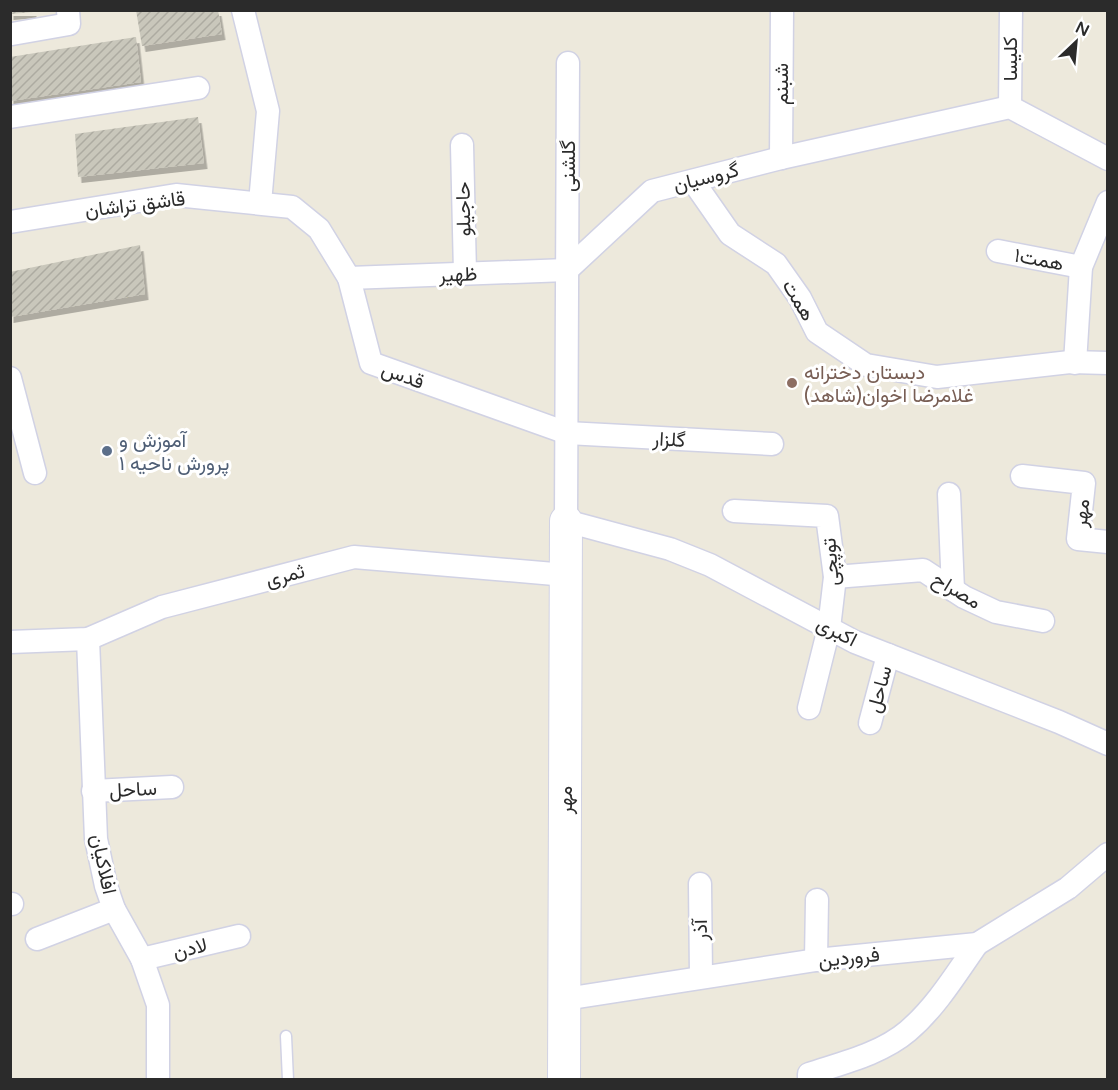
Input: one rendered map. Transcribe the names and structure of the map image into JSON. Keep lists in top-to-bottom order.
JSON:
{
  "streets": {
    "street": [
      "کلیسا",
      "شبنم",
      "گلشنی",
      "گروسیان",
      "قاشق تراشان",
      "حاجیلو",
      "همت۱",
      "ظهیر",
      "همت",
      "قدس",
      "گلزار",
      "مهر",
      "توپچی",
      "ثمری",
      "مصراح",
      "اکبری",
      "ساحل",
      "افلاکیان",
      "آذر",
      "لادن",
      "فروردین"
    ]
  },
  "crossings": [
    ["کلیسا", "گروسیان"],
    ["شبنم", "گروسیان"],
    ["گلشنی", "گروسیان"],
    ["گلشنی", "ظهیر"],
    ["گروسیان", "ظهیر"],
    ["گروسیان", "همت"],
    ["قاشق تراشان", "قدس"],
    ["حاجیلو", "ظهیر"],
    ["ظهیر", "قدس"],
    ["قدس", "گلزار"],
    ["مهر", "ثمری"],
    ["مهر", "اکبری"],
    ["مهر", "فروردین"],
    ["توپچی", "مصراح"],
    ["توپچی", "اکبری"],
    ["ثمری", "افلاکیان"],
    ["اکبری", "ساحل"],
    ["ساحل", "افلاکیان"],
    ["افلاکیان", "لادن"],
    ["آذر", "فروردین"]
  ],
  "places": ["دبستان دخترانه غلامرضا اخوان(شاهد)", "آموزش و پرورش ناحیه ۱"],
  "north": "top right"
}
